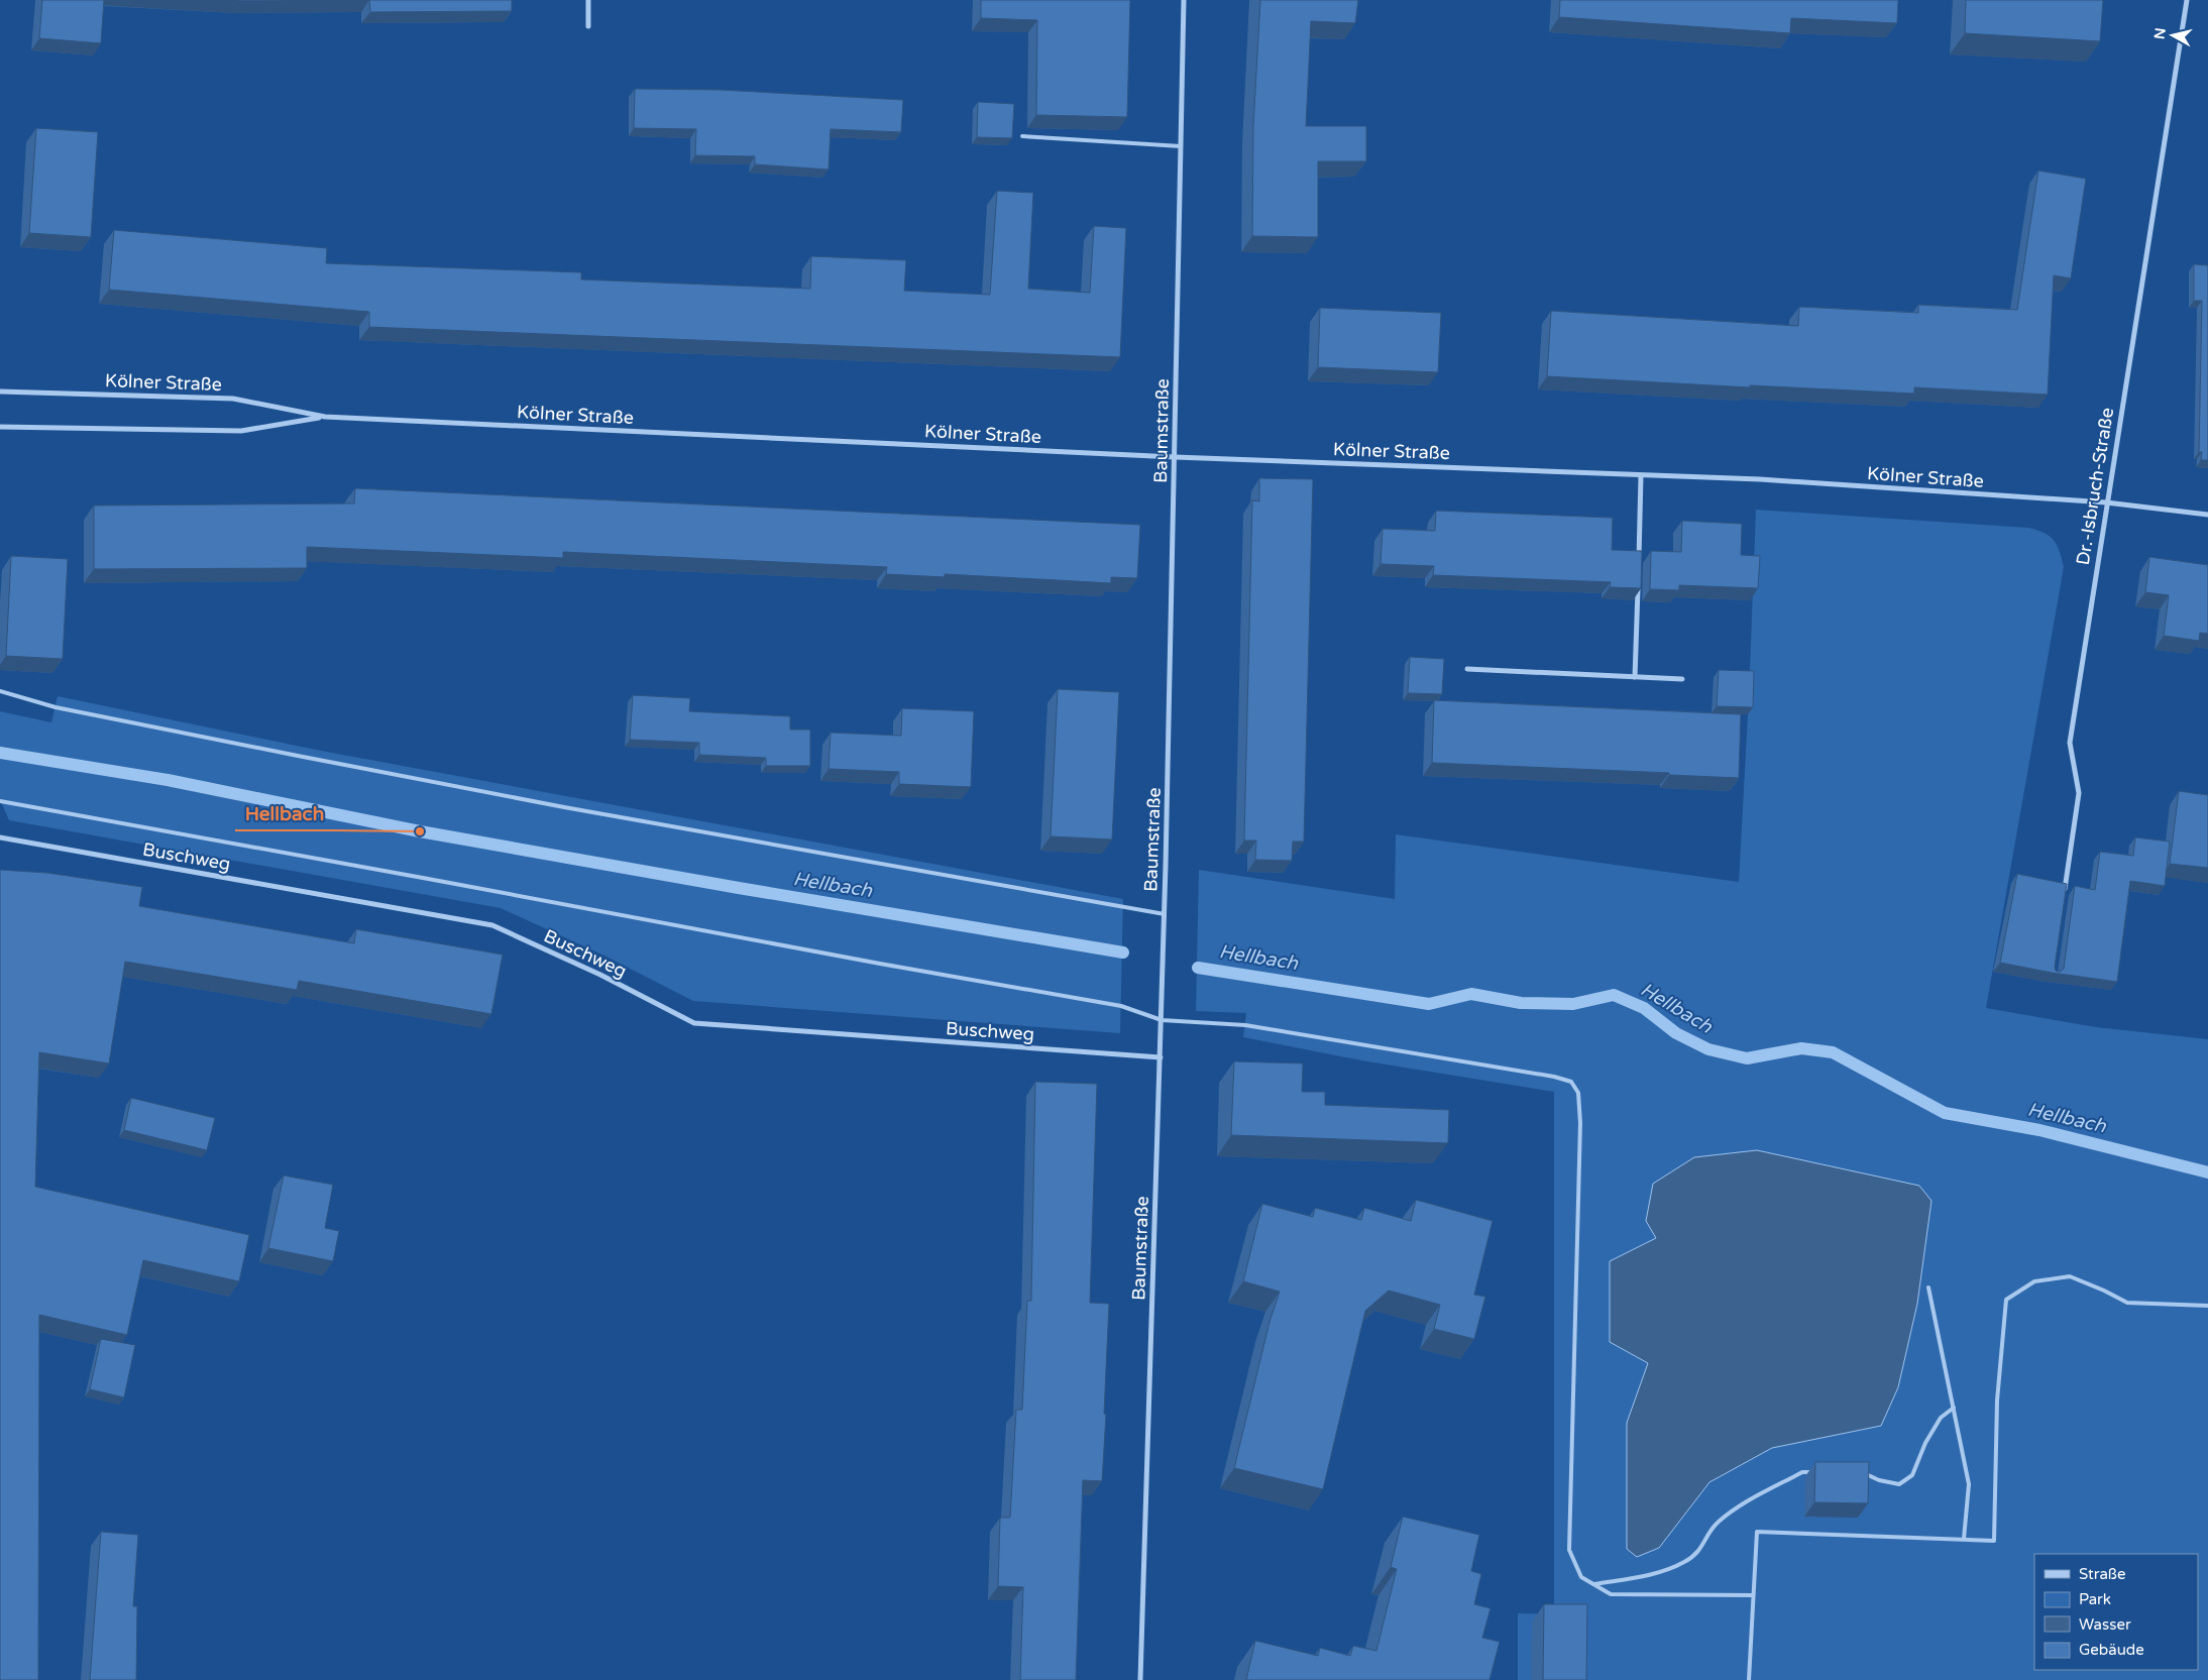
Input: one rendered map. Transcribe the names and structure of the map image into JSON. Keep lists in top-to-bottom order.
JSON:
{
  "streets": {
    "street": [
      "Kölner Straße",
      "Baumstraße",
      "Dr.-Isbruch-Straße",
      "Buschweg"
    ]
  },
  "crossings": [
    ["Kölner Straße", "Baumstraße"],
    ["Kölner Straße", "Dr.-Isbruch-Straße"],
    ["Baumstraße", "Buschweg"]
  ],
  "water": ["Hellbach"],
  "places": ["Hellbach"],
  "legend": [
    "Straße",
    "Park",
    "Wasser",
    "Gebäude"
  ],
  "north": "left"
}
